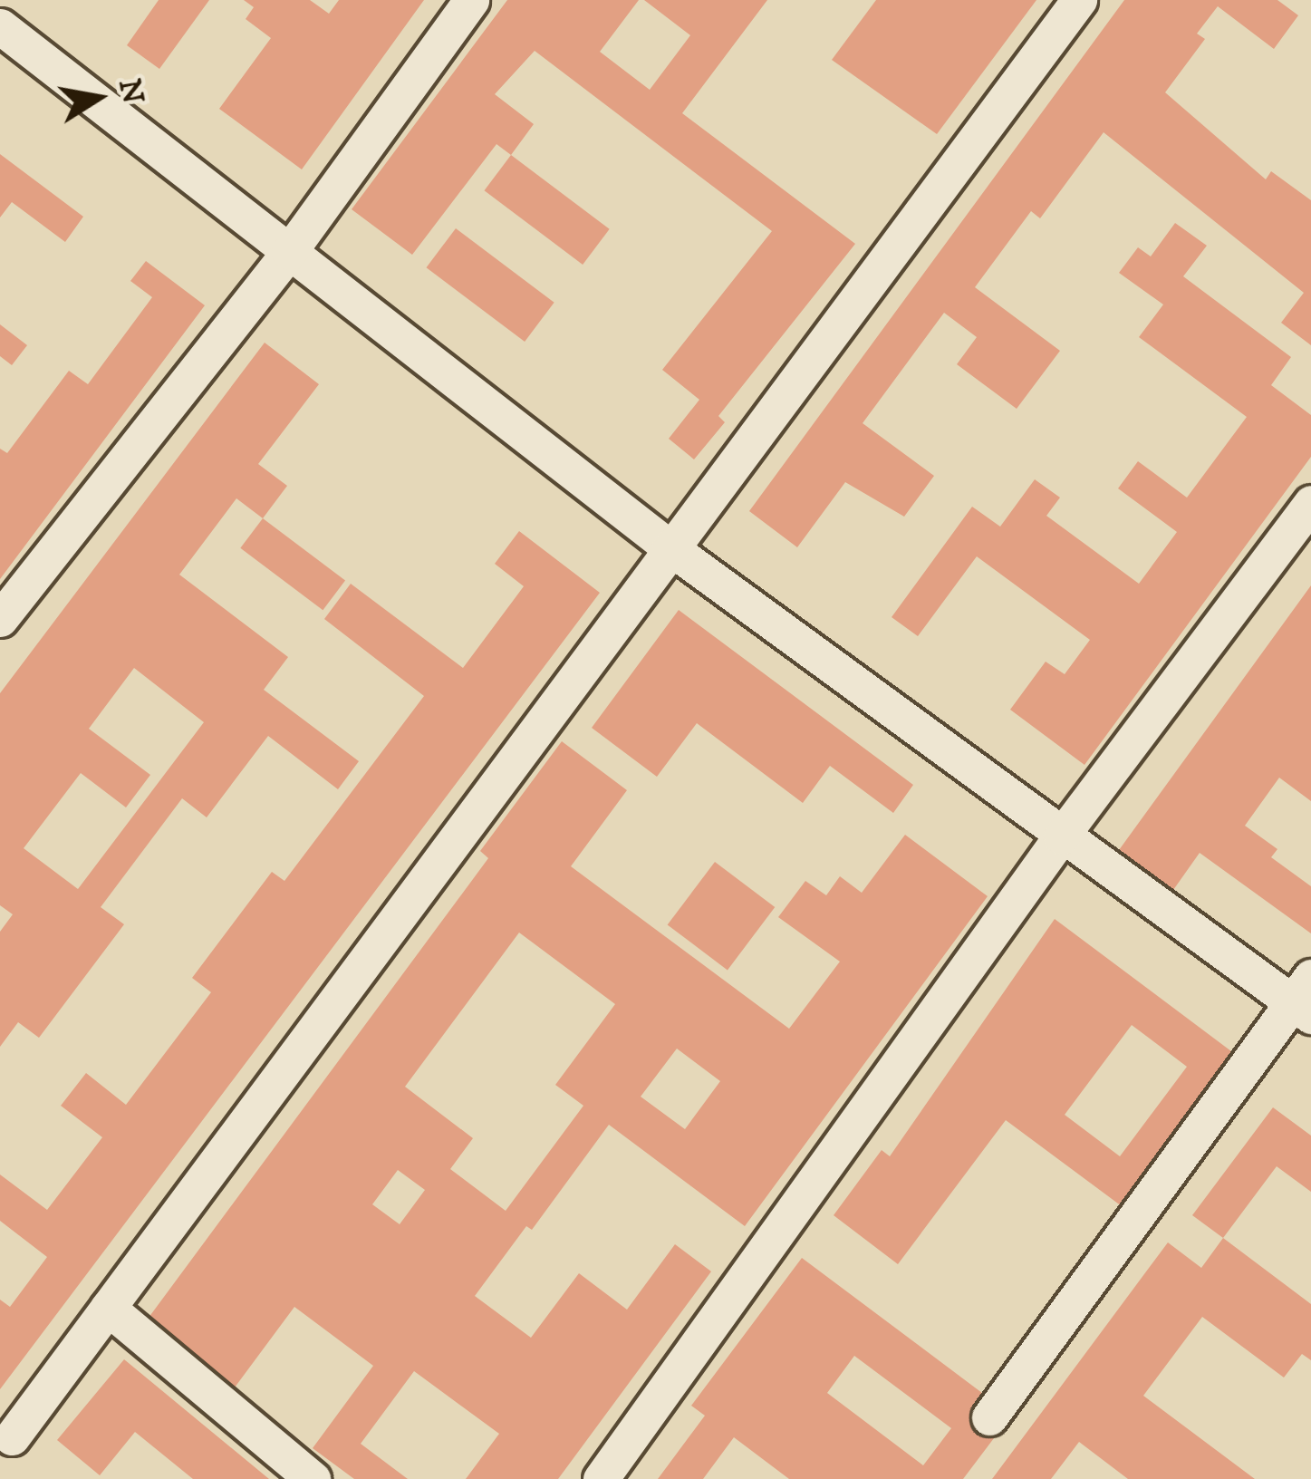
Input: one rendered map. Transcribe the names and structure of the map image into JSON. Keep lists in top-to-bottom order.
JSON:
{
  "north": "right"
}
